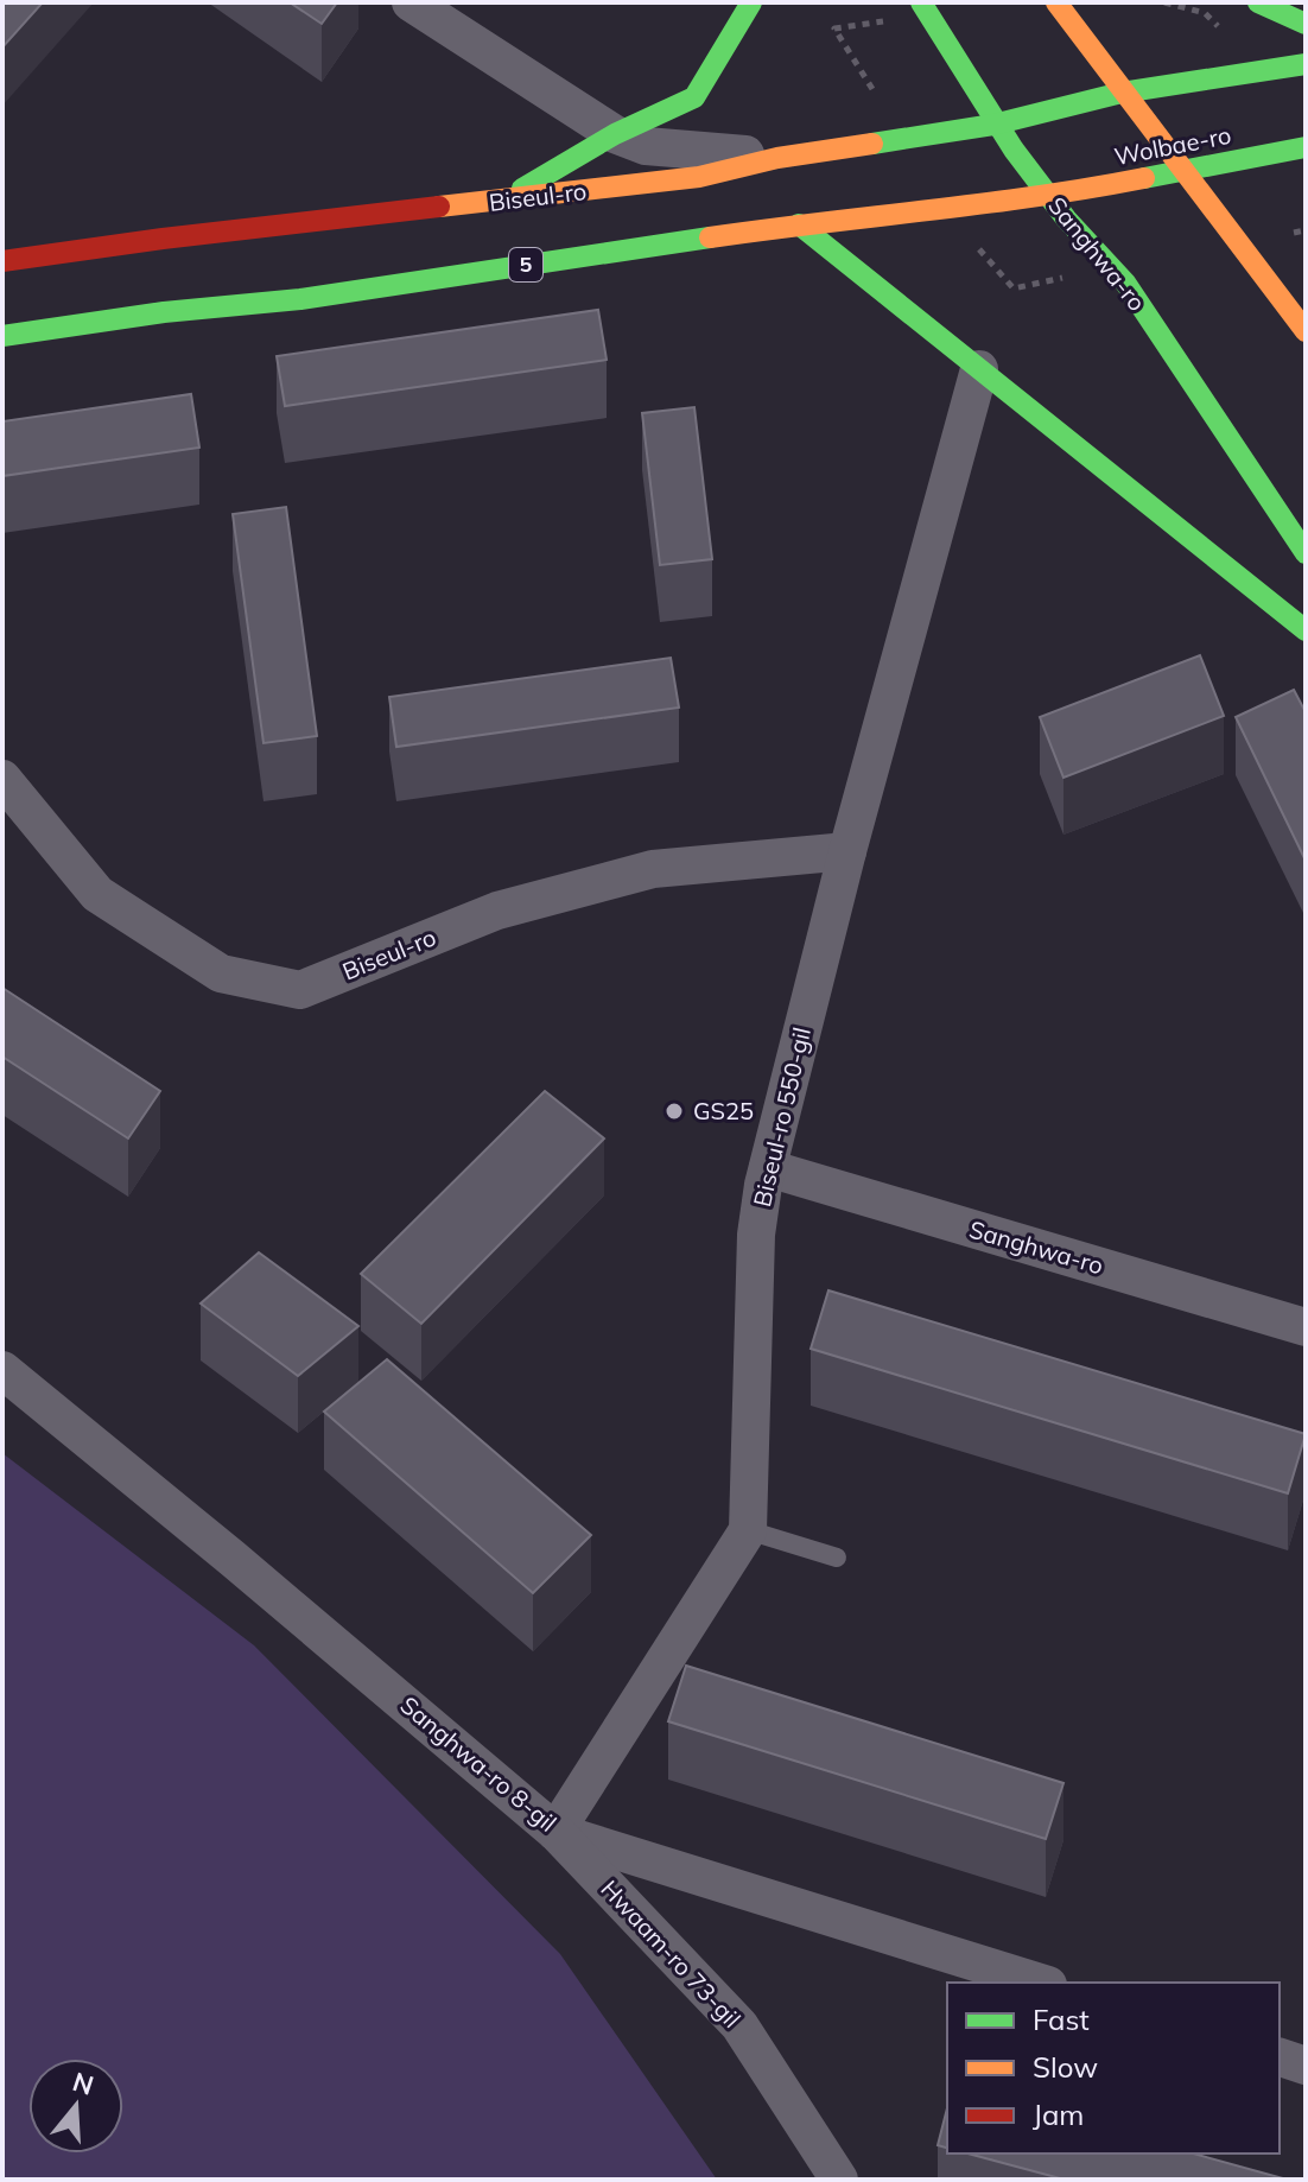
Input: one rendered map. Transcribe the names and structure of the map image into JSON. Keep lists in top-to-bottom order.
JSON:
{
  "streets": {
    "main road": [
      "Wolbae-ro",
      "Biseul-ro",
      "Sanghwa-ro",
      "5"
    ],
    "street": ["Biseul-ro 550-gil", "Sanghwa-ro 8-gil", "Hwaam-ro 73-gil"]
  },
  "crossings": [
    ["Wolbae-ro", "Sanghwa-ro"],
    ["Wolbae-ro", "5"],
    ["Biseul-ro", "Sanghwa-ro"],
    ["Biseul-ro", "Biseul-ro 550-gil"],
    ["Sanghwa-ro", "5"],
    ["Sanghwa-ro", "Biseul-ro 550-gil"],
    ["Sanghwa-ro 8-gil", "Hwaam-ro 73-gil"]
  ],
  "places": ["GS25"],
  "legend": ["Fast", "Slow", "Jam"],
  "north": "top"
}
